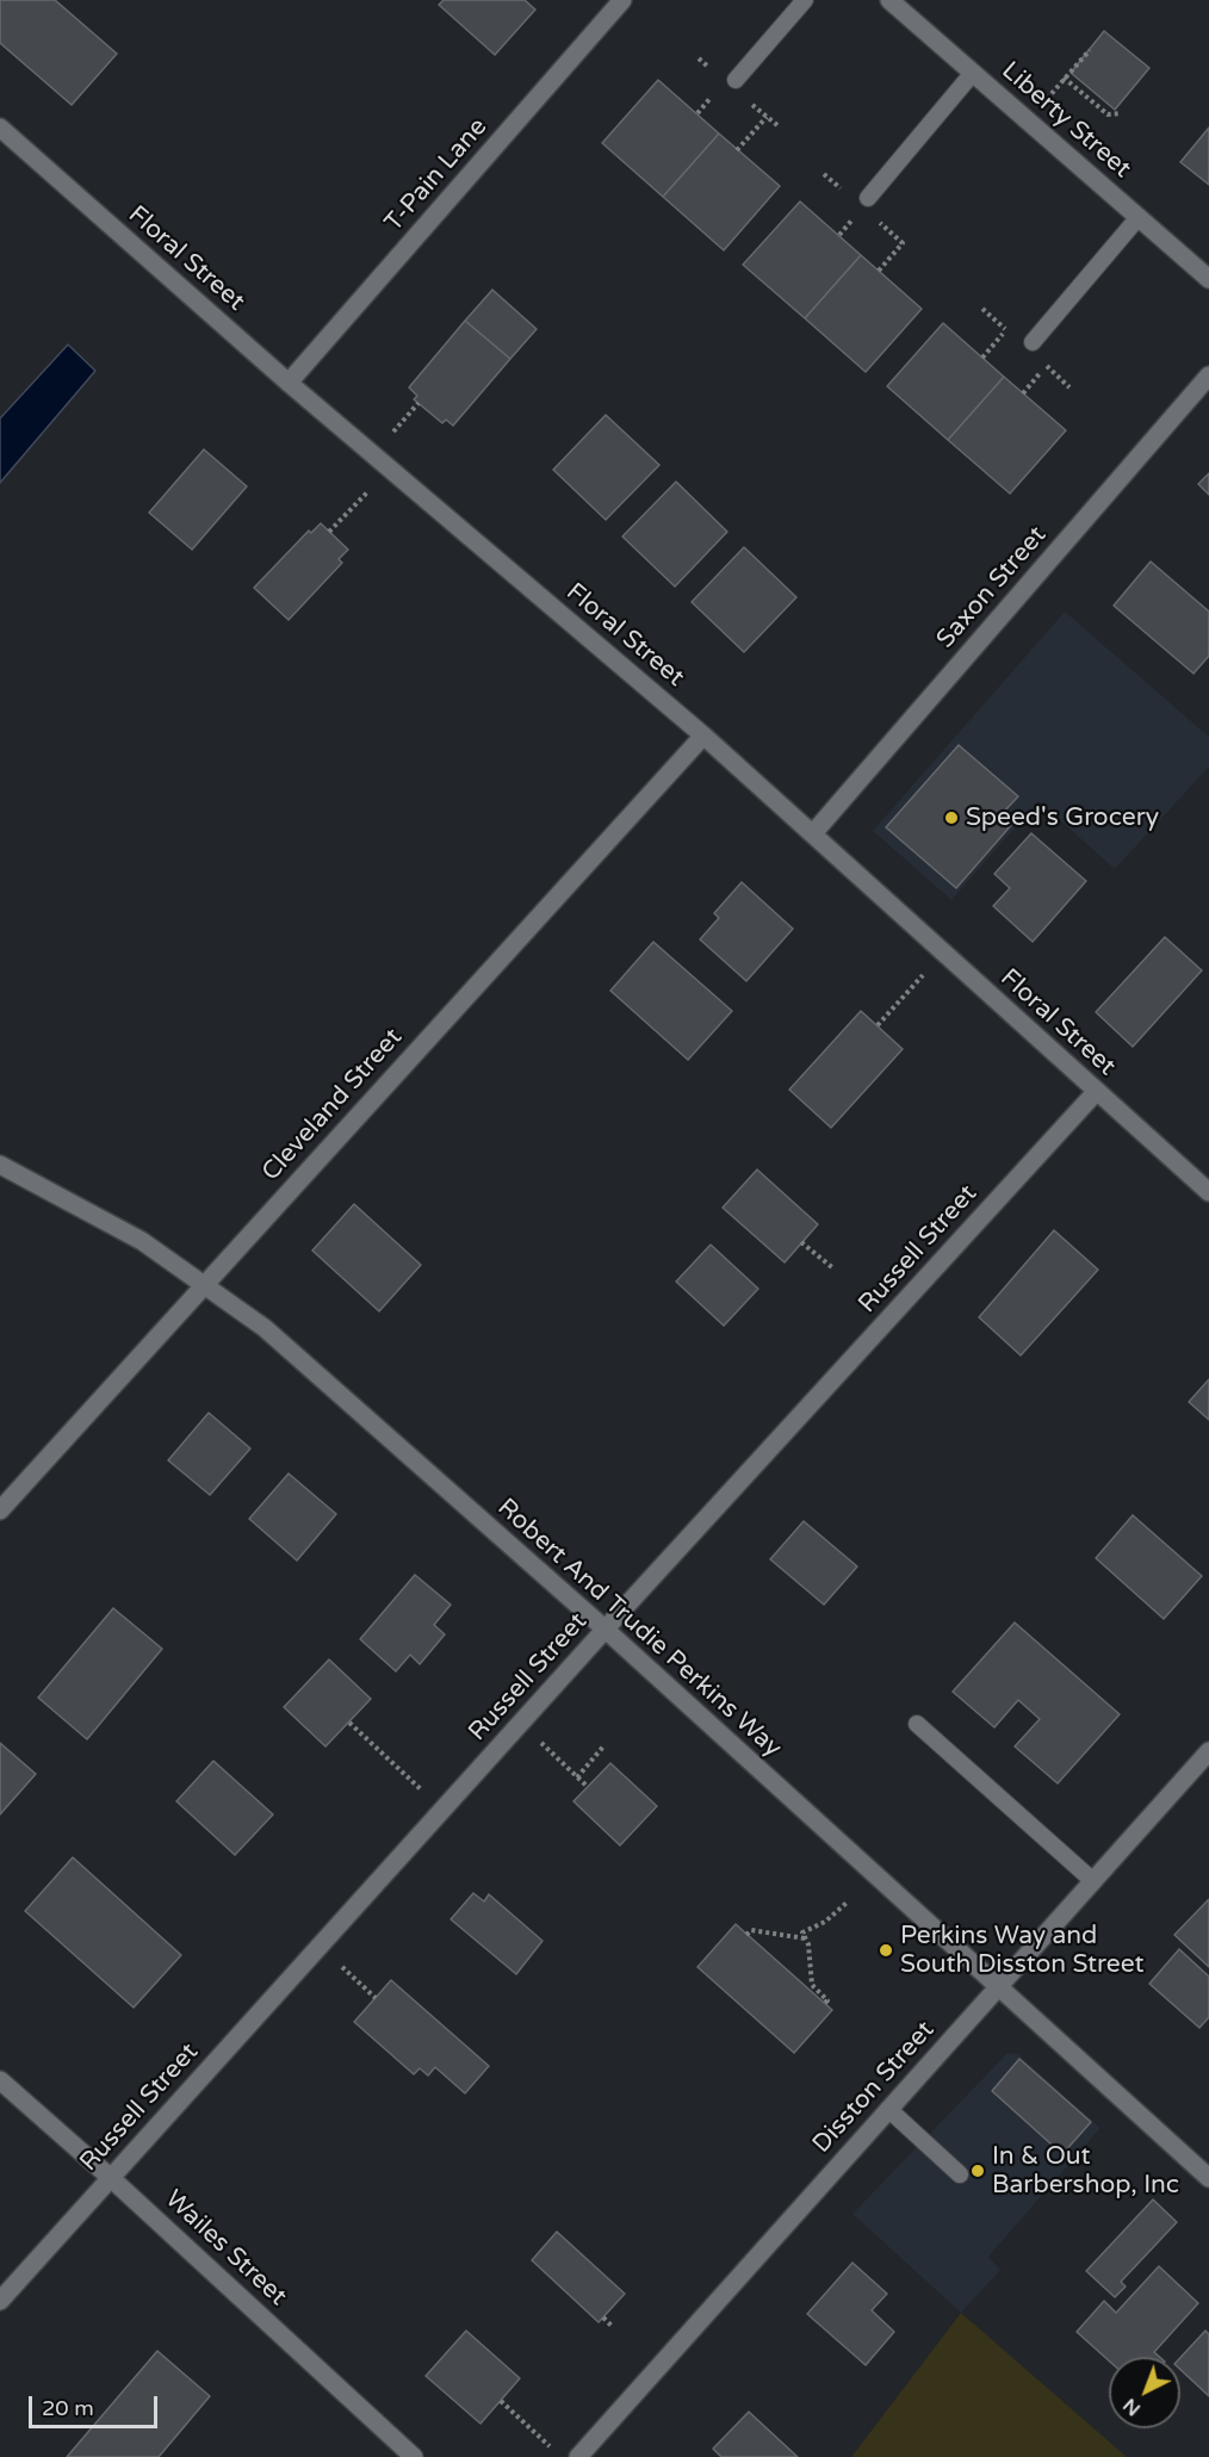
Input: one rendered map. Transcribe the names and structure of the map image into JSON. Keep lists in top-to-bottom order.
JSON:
{
  "streets": {
    "street": [
      "Liberty Street",
      "T-Pain Lane",
      "Floral Street",
      "Saxon Street",
      "Cleveland Street",
      "Russell Street",
      "Robert And Trudie Perkins Way",
      "Disston Street",
      "Wailes Street"
    ]
  },
  "crossings": [
    ["T-Pain Lane", "Floral Street"],
    ["Floral Street", "Saxon Street"],
    ["Floral Street", "Cleveland Street"],
    ["Floral Street", "Russell Street"],
    ["Cleveland Street", "Robert And Trudie Perkins Way"],
    ["Russell Street", "Robert And Trudie Perkins Way"],
    ["Russell Street", "Wailes Street"],
    ["Robert And Trudie Perkins Way", "Disston Street"]
  ],
  "places": ["Speed's Grocery", "Perkins Way and South Disston Street", "In & Out Barbershop, Inc"],
  "scale_bar": "20 m",
  "north": "bottom left"
}
